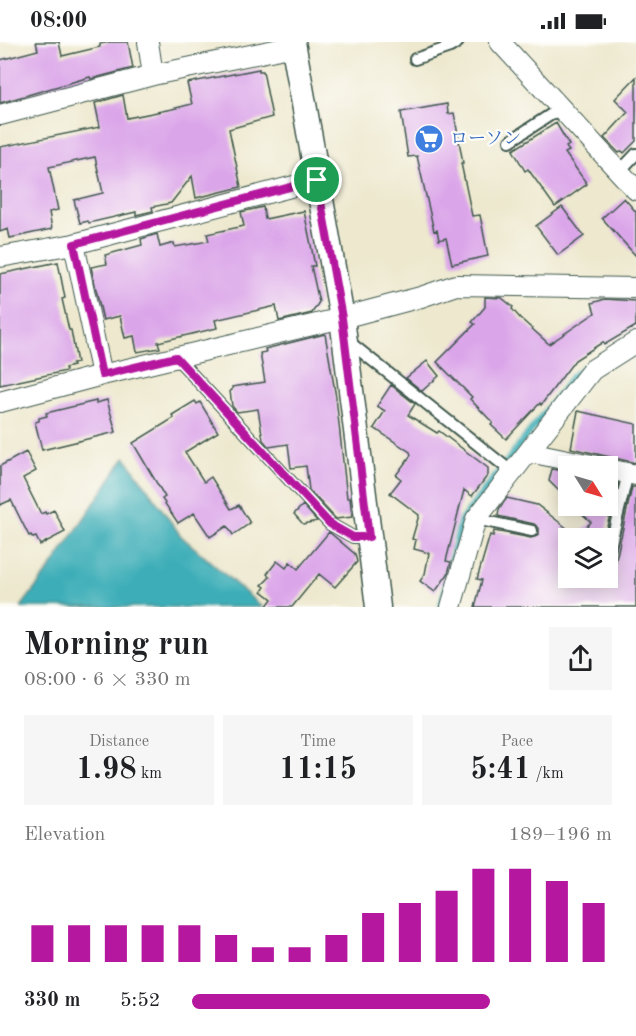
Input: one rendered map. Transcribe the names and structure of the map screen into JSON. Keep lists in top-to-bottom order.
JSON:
{
  "places": {
    "supermarket": ["ローソン"]
  },
  "north": "bottom right",
  "page": {
    "status": "08:00",
    "heading": ["Morning run", "08:00 · 6 × 330 m"],
    "stats": [
      ["Distance", "1.98 km"],
      ["Time", "11:15"],
      ["Pace", "5:41 /km"]
    ],
    "chart": ["Elevation", "189–196 m"],
    "list": [
      {
        "name": "330 m",
        "note": "5:52"
      }
    ]
  }
}
